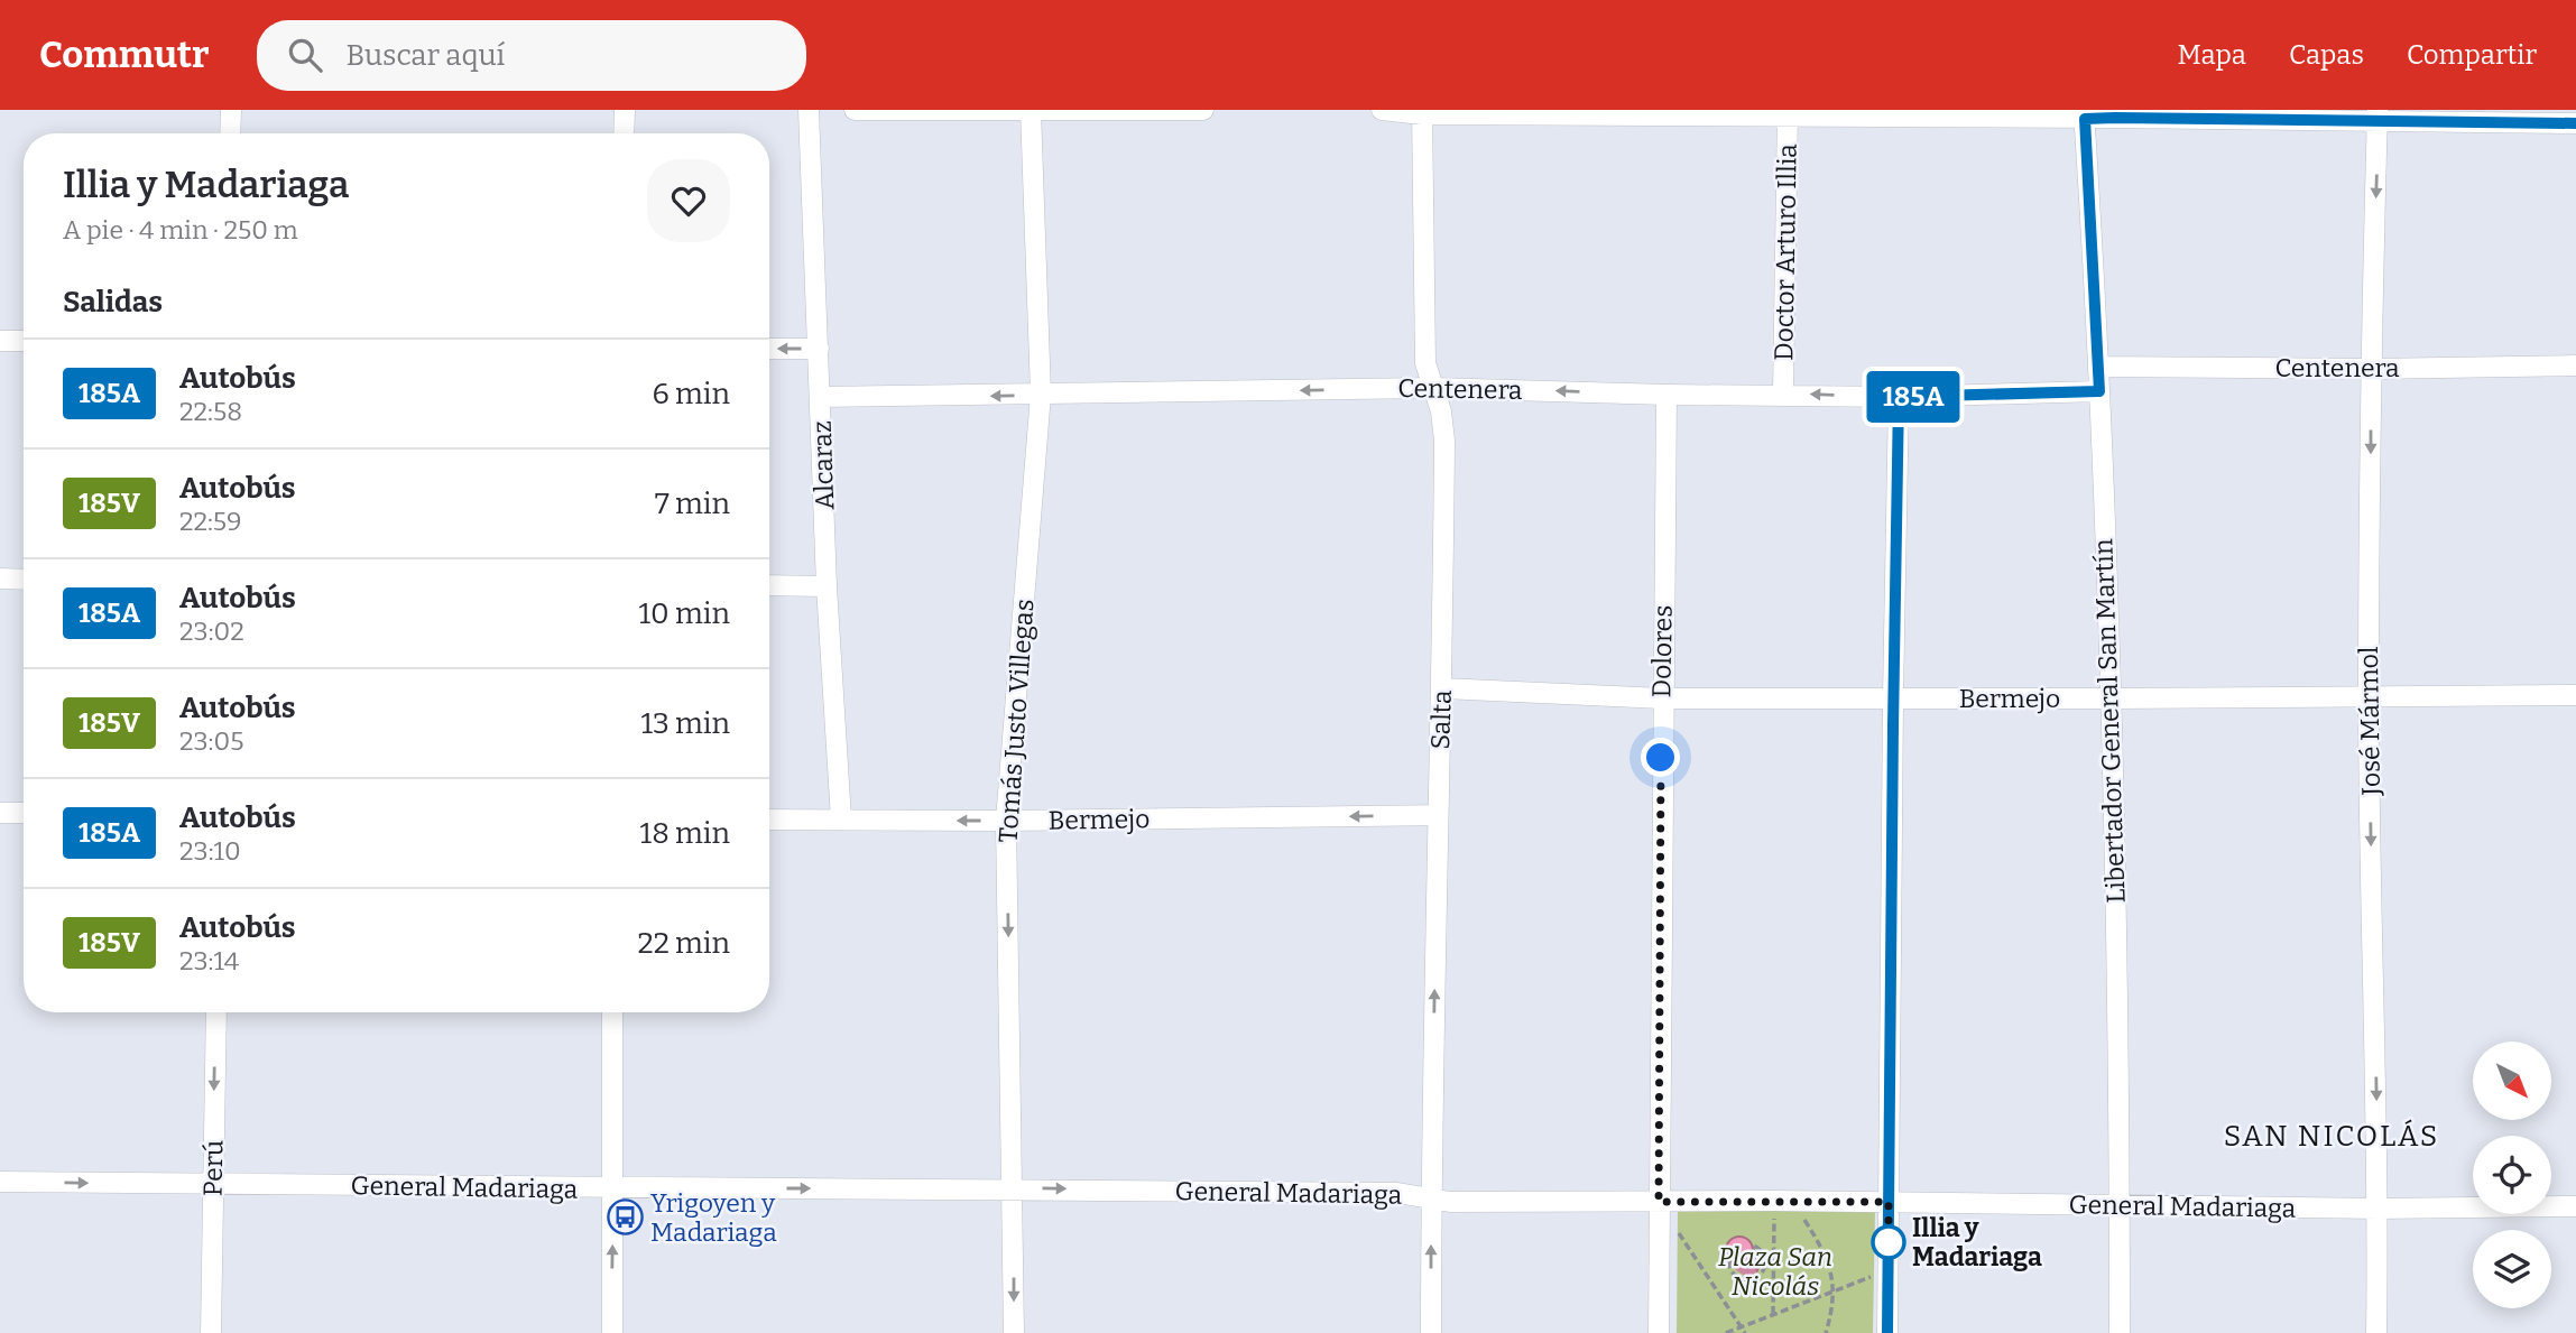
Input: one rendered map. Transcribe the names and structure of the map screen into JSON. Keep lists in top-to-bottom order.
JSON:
{
  "streets": {
    "street": [
      "Doctor Arturo Illia",
      "Centenera",
      "Alcaraz",
      "Dolores",
      "Bermejo",
      "Salta",
      "Tomás Justo Villegas",
      "Libertador General San Martín",
      "José Mármol",
      "Perú",
      "General Madariaga"
    ]
  },
  "crossings": [
    ["Doctor Arturo Illia", "Centenera"],
    ["Centenera", "Alcaraz"],
    ["Centenera", "Dolores"],
    ["Centenera", "Salta"],
    ["Centenera", "Tomás Justo Villegas"],
    ["Centenera", "Libertador General San Martín"],
    ["Centenera", "José Mármol"],
    ["Alcaraz", "Bermejo"],
    ["Dolores", "Bermejo"],
    ["Dolores", "General Madariaga"],
    ["Bermejo", "Salta"],
    ["Bermejo", "Tomás Justo Villegas"],
    ["Bermejo", "Libertador General San Martín"],
    ["Bermejo", "José Mármol"],
    ["Salta", "General Madariaga"],
    ["Tomás Justo Villegas", "General Madariaga"],
    ["Libertador General San Martín", "General Madariaga"],
    ["José Mármol", "General Madariaga"],
    ["Perú", "General Madariaga"]
  ],
  "one_way": [
    "Centenera",
    "Salta",
    "Tomás Justo Villegas",
    "José Mármol",
    "Perú",
    "General Madariaga"
  ],
  "districts": ["SAN NICOLÁS"],
  "parks": ["Plaza San Nicolás"],
  "places": {
    "bus stop": ["Yrigoyen y Madariaga"],
    "other": ["Illia y Madariaga"]
  },
  "lines": ["bus line 185A"],
  "north": "bottom right",
  "page": {
    "header": "Commutr",
    "search": "Buscar aquí",
    "nav": ["Mapa", "Capas", "Compartir"],
    "on_map": "185A",
    "heading": [
      ["Illia y Madariaga", "A pie · 4 min · 250 m"],
      "Salidas"
    ],
    "list": [
      {
        "mark": "185A",
        "name": "Autobús",
        "note": "22:58",
        "value": "6 min"
      },
      {
        "mark": "185V",
        "name": "Autobús",
        "note": "22:59",
        "value": "7 min"
      },
      {
        "mark": "185A",
        "name": "Autobús",
        "note": "23:02",
        "value": "10 min"
      },
      {
        "mark": "185V",
        "name": "Autobús",
        "note": "23:05",
        "value": "13 min"
      },
      {
        "mark": "185A",
        "name": "Autobús",
        "note": "23:10",
        "value": "18 min"
      },
      {
        "mark": "185V",
        "name": "Autobús",
        "note": "23:14",
        "value": "22 min"
      }
    ]
  }
}
